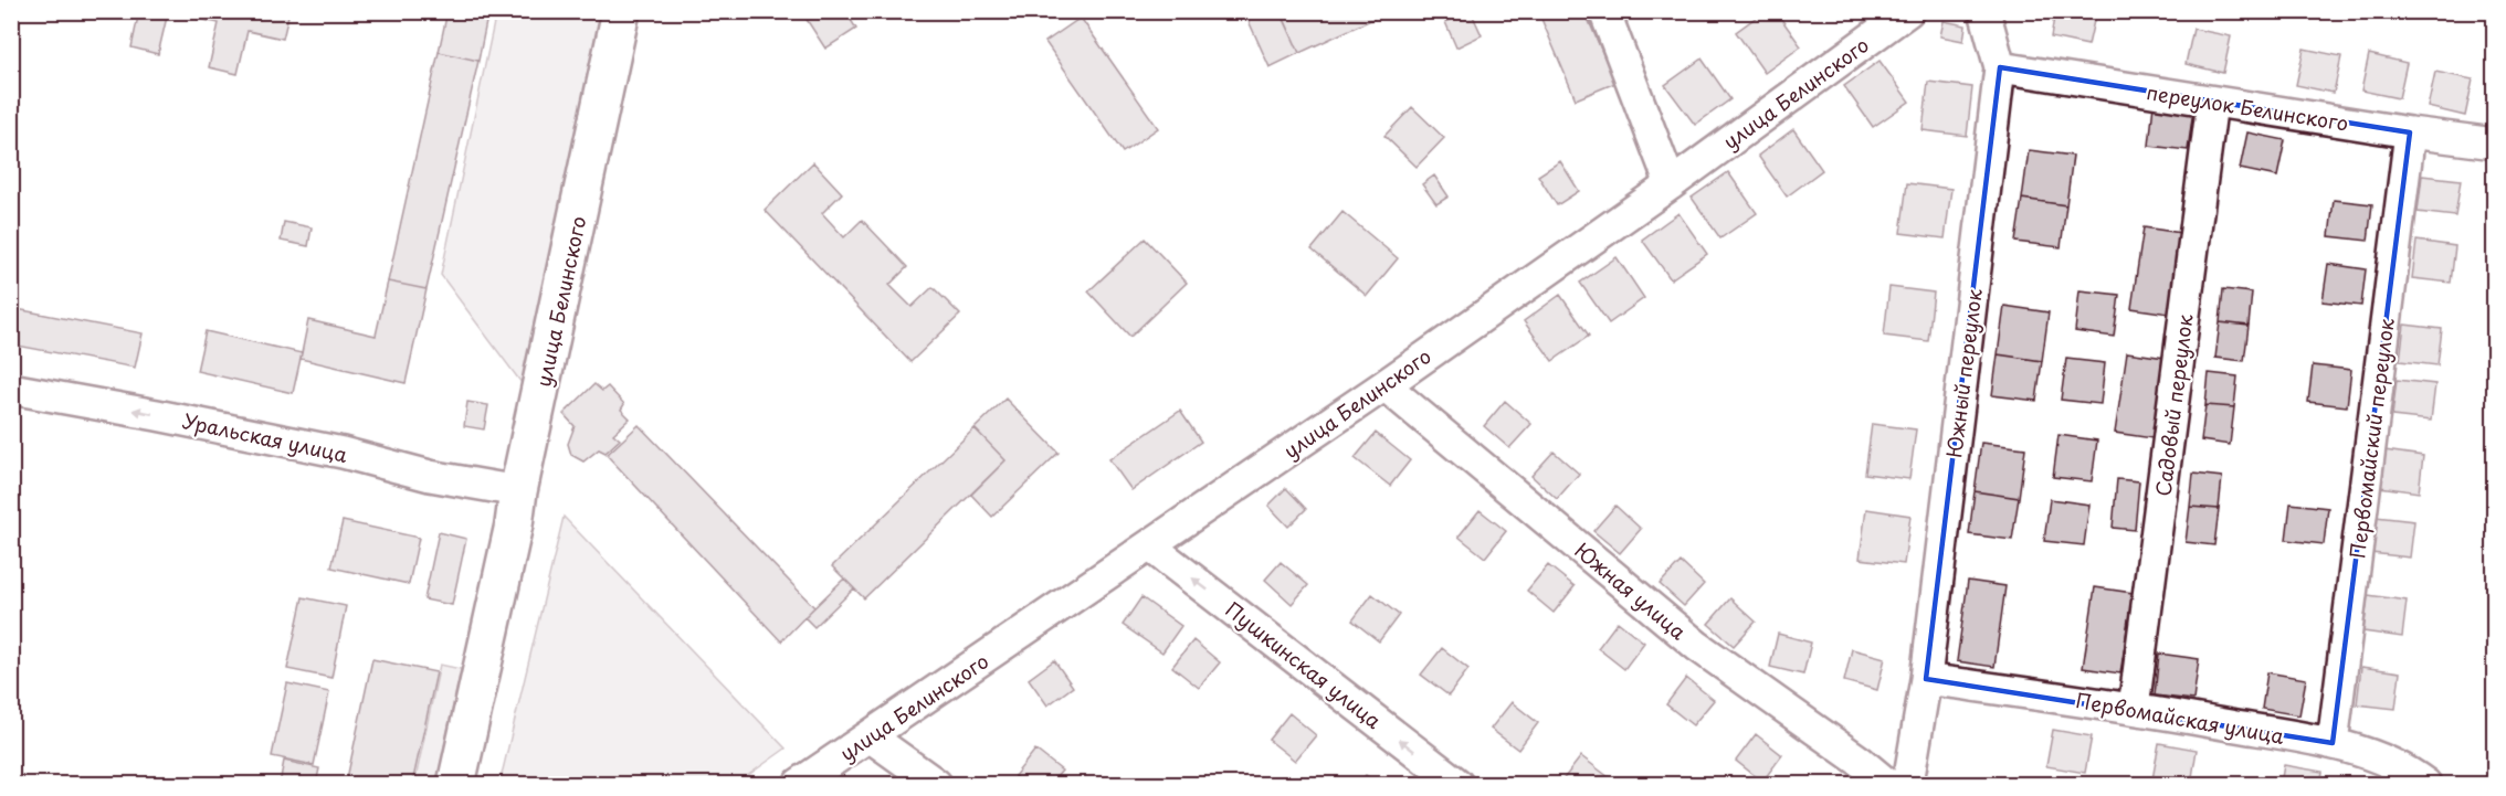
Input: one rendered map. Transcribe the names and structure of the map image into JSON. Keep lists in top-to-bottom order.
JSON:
{
  "streets": {
    "main road": ["улица Белинского"],
    "street": [
      "переулок Белинского",
      "Южный переулок",
      "Садовый переулок",
      "Уральская улица",
      "Первомайский переулок",
      "Южная улица",
      "Пушкинская улица",
      "Первомайская улица"
    ]
  },
  "crossings": [
    ["улица Белинского", "Уральская улица"],
    ["улица Белинского", "Южная улица"],
    ["улица Белинского", "Пушкинская улица"],
    ["переулок Белинского", "Южный переулок"],
    ["переулок Белинского", "Садовый переулок"],
    ["переулок Белинского", "Первомайский переулок"],
    ["Южный переулок", "Первомайская улица"],
    ["Садовый переулок", "Первомайская улица"],
    ["Первомайский переулок", "Первомайская улица"]
  ],
  "one_way": ["Уральская улица", "Пушкинская улица"]
}
